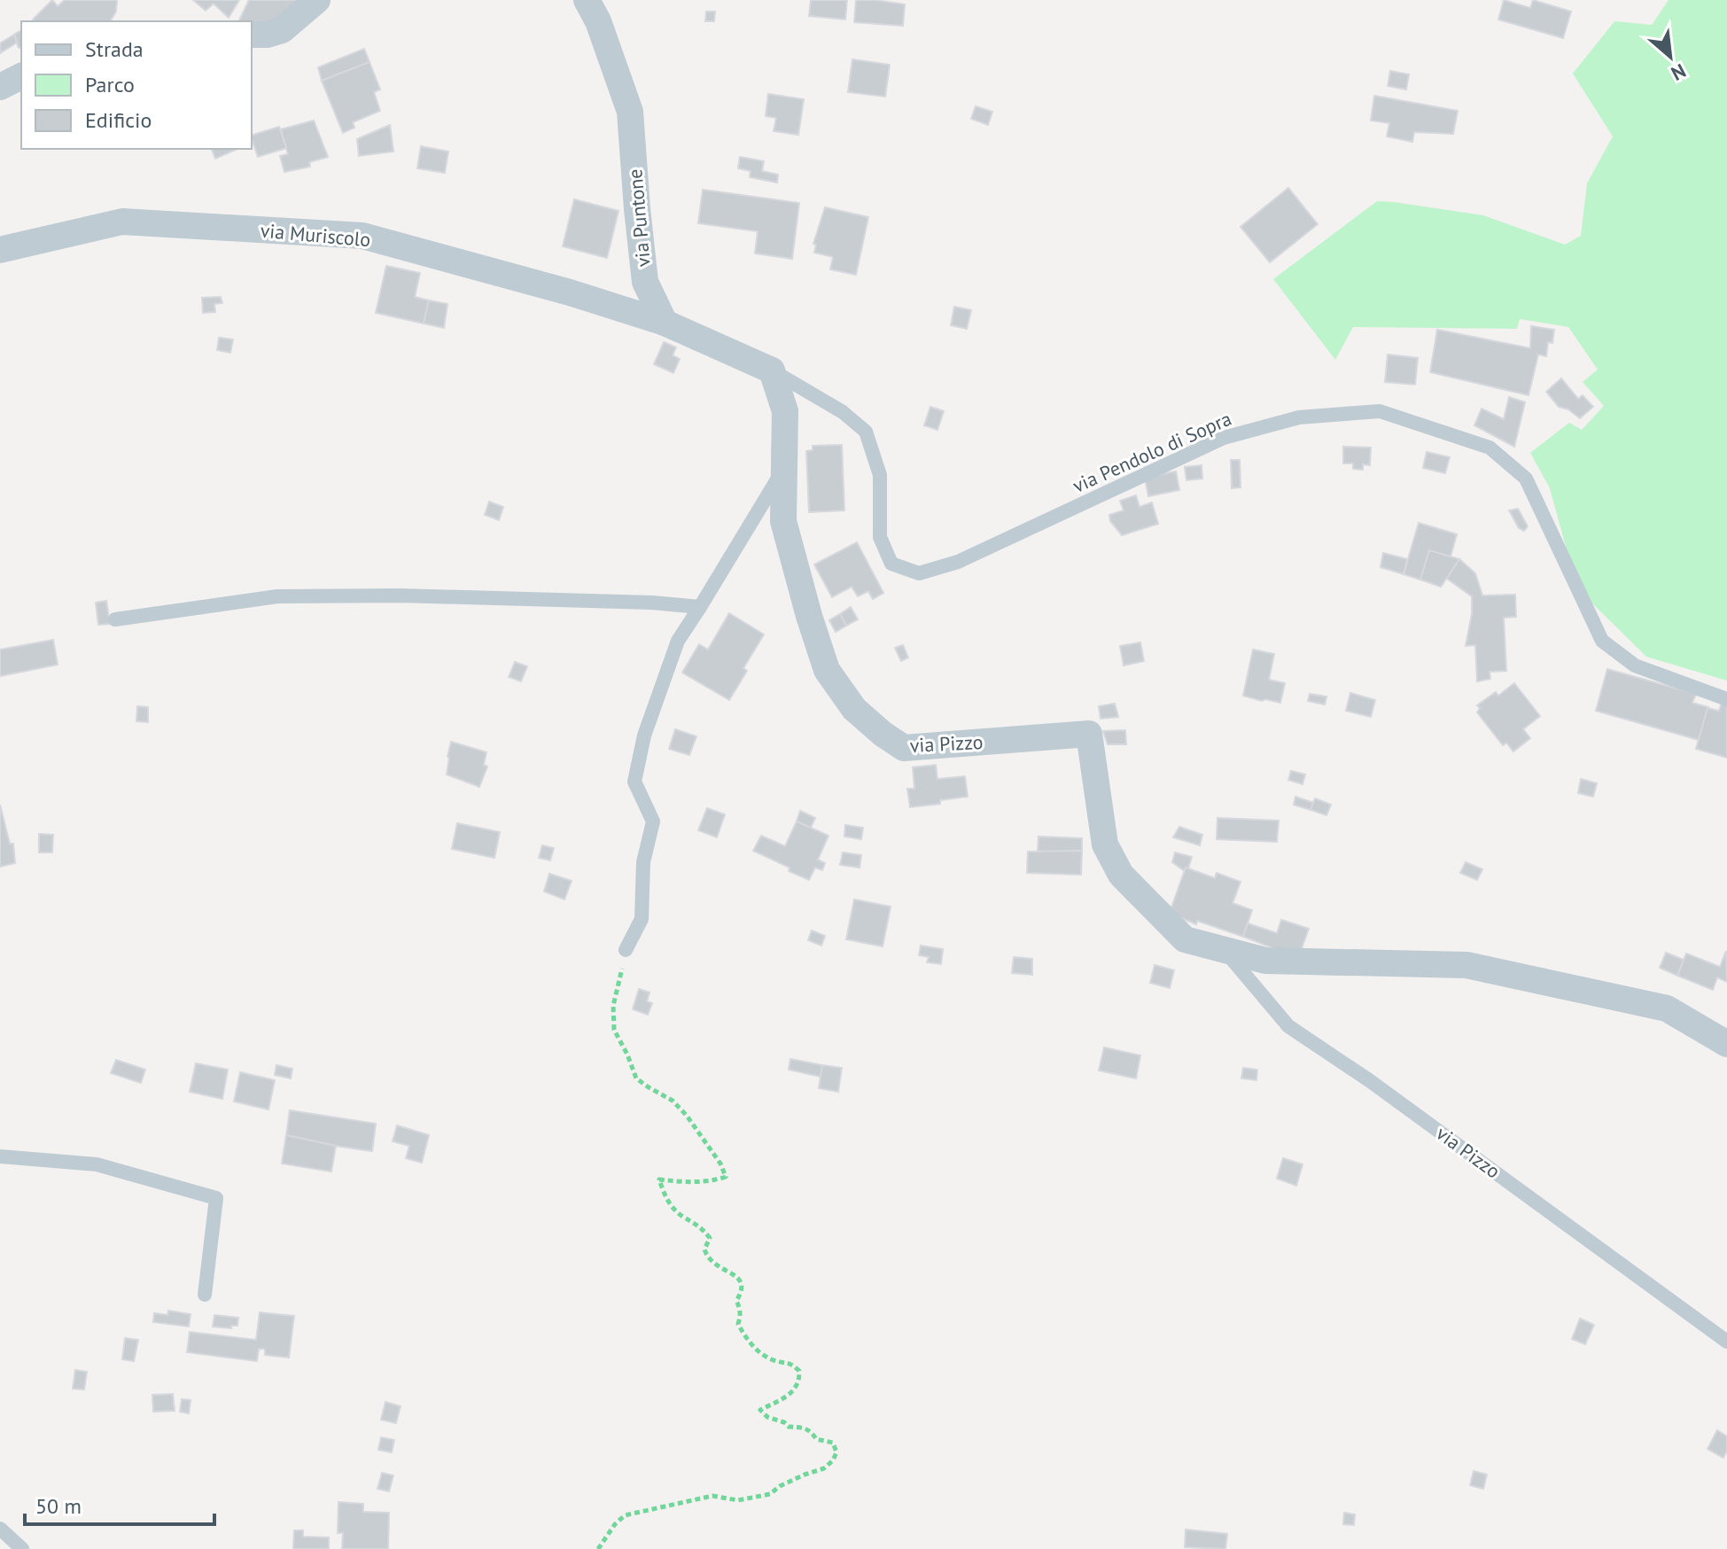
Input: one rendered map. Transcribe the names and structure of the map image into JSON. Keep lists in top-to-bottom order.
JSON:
{
  "streets": {
    "street": ["via Puntone", "via Muriscolo", "via Pizzo"],
    "lane": ["via Pendolo di Sopra"]
  },
  "crossings": [
    ["via Puntone", "via Muriscolo"],
    ["via Pendolo di Sopra", "via Pizzo"]
  ],
  "legend": ["Strada", "Parco", "Edificio"],
  "scale_bar": "50 m",
  "north": "bottom right"
}
